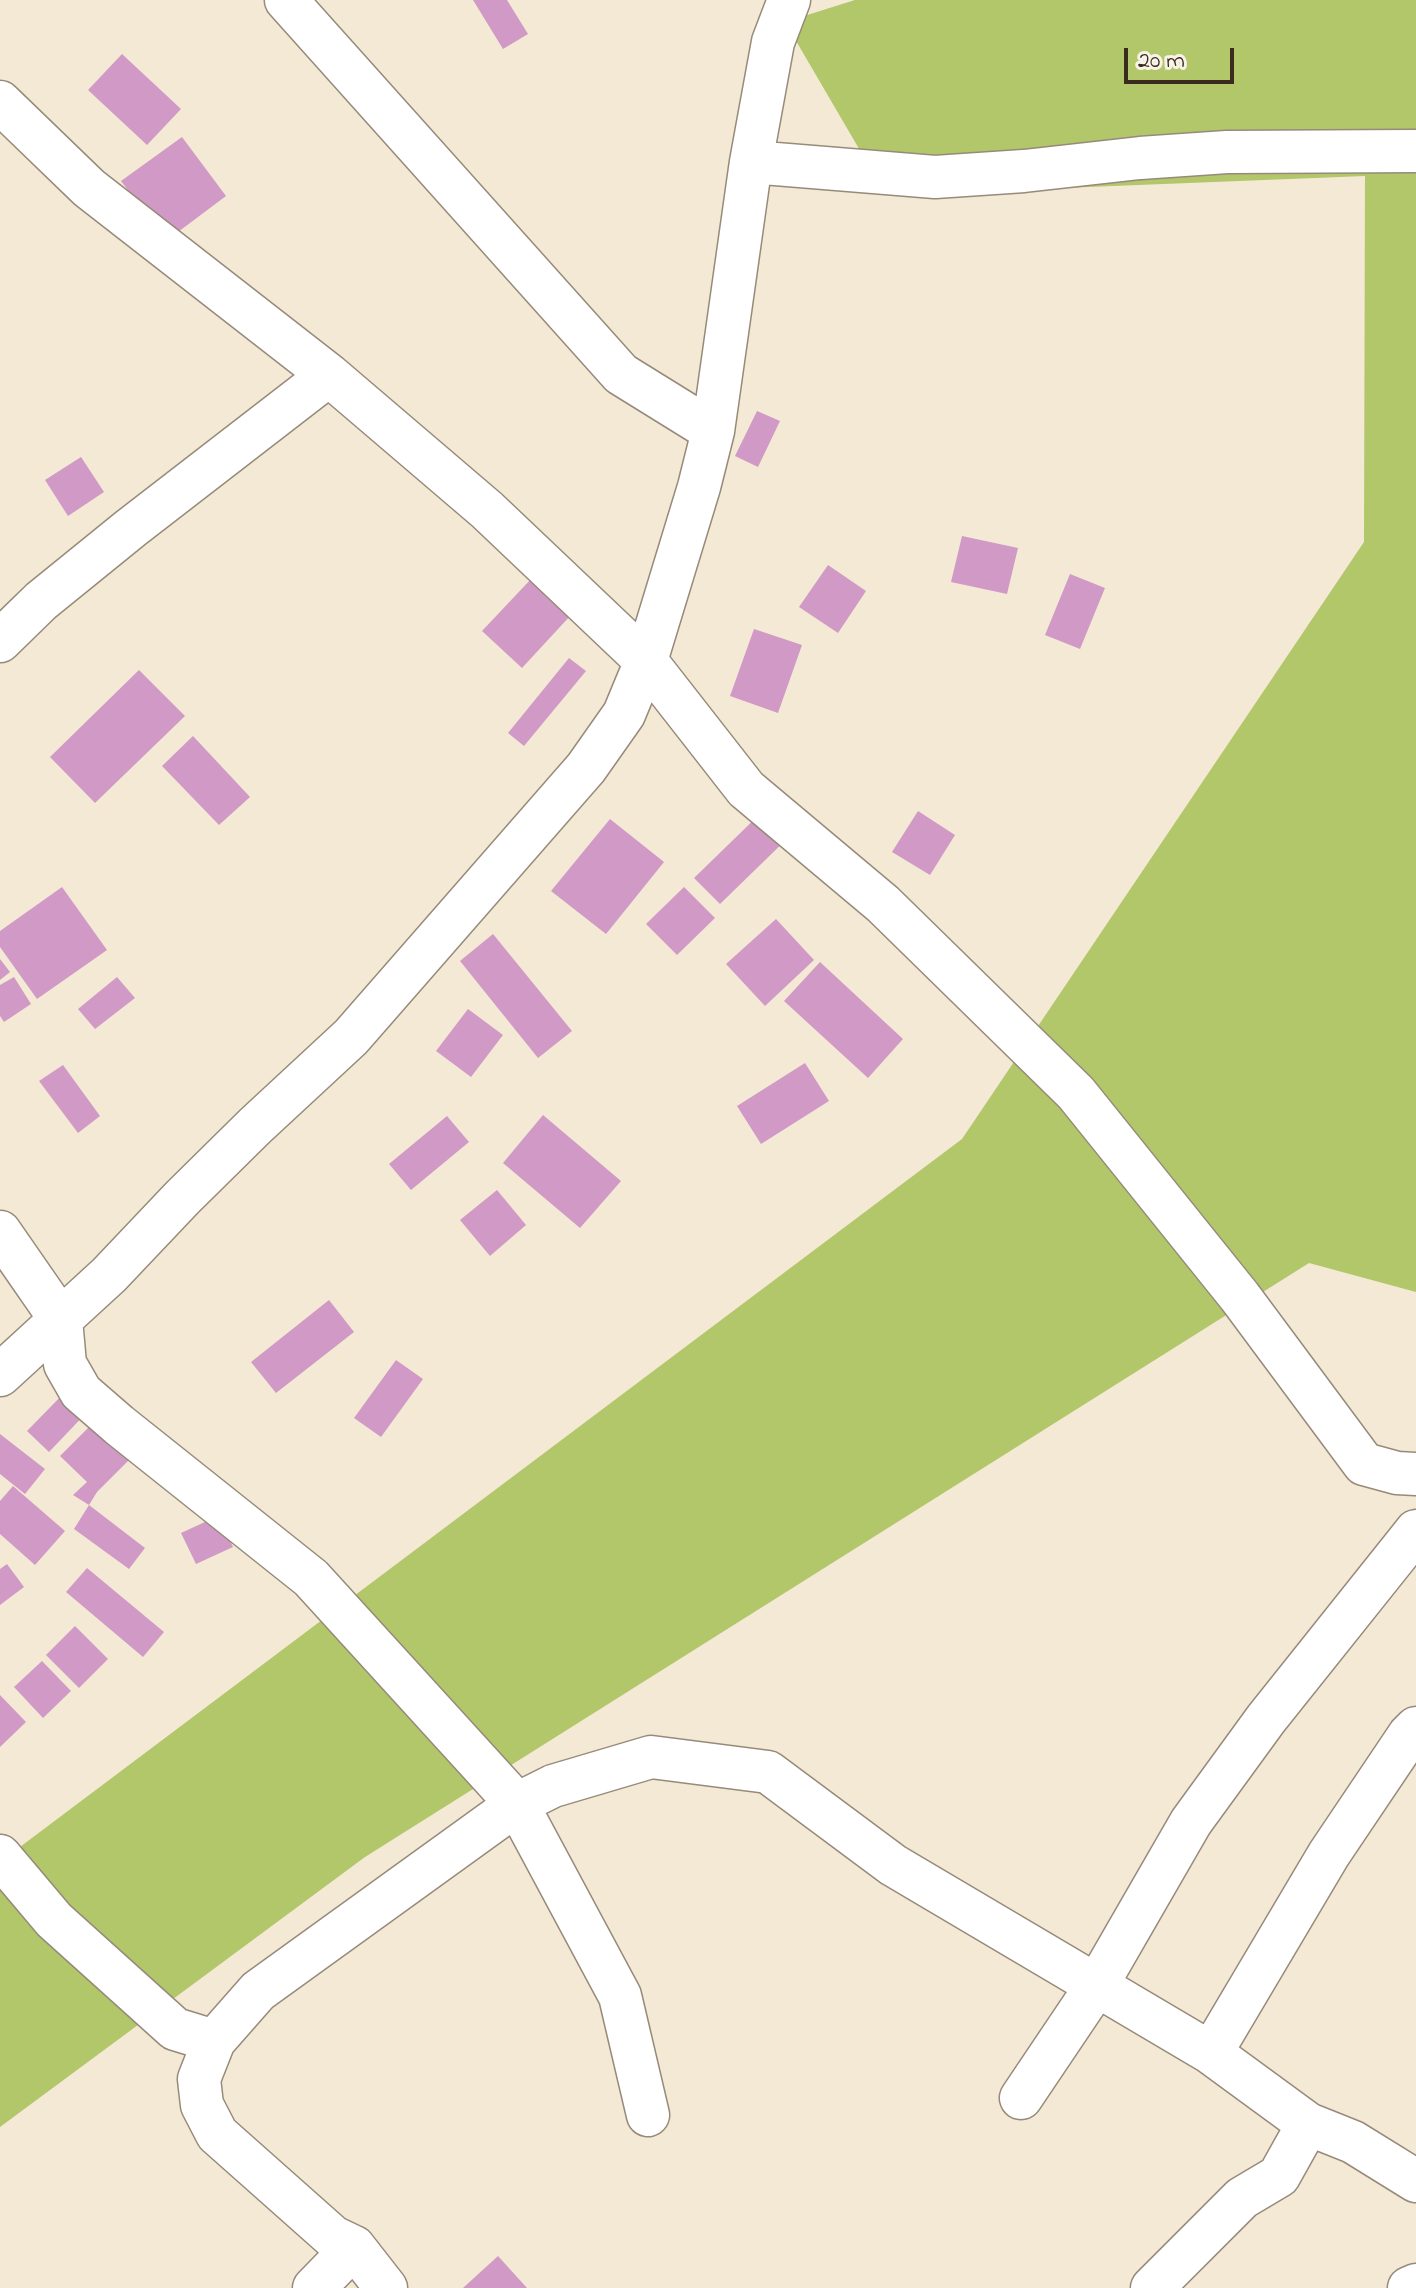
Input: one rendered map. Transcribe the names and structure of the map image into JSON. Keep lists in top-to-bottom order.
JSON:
{
  "scale_bar": "20 m"
}
